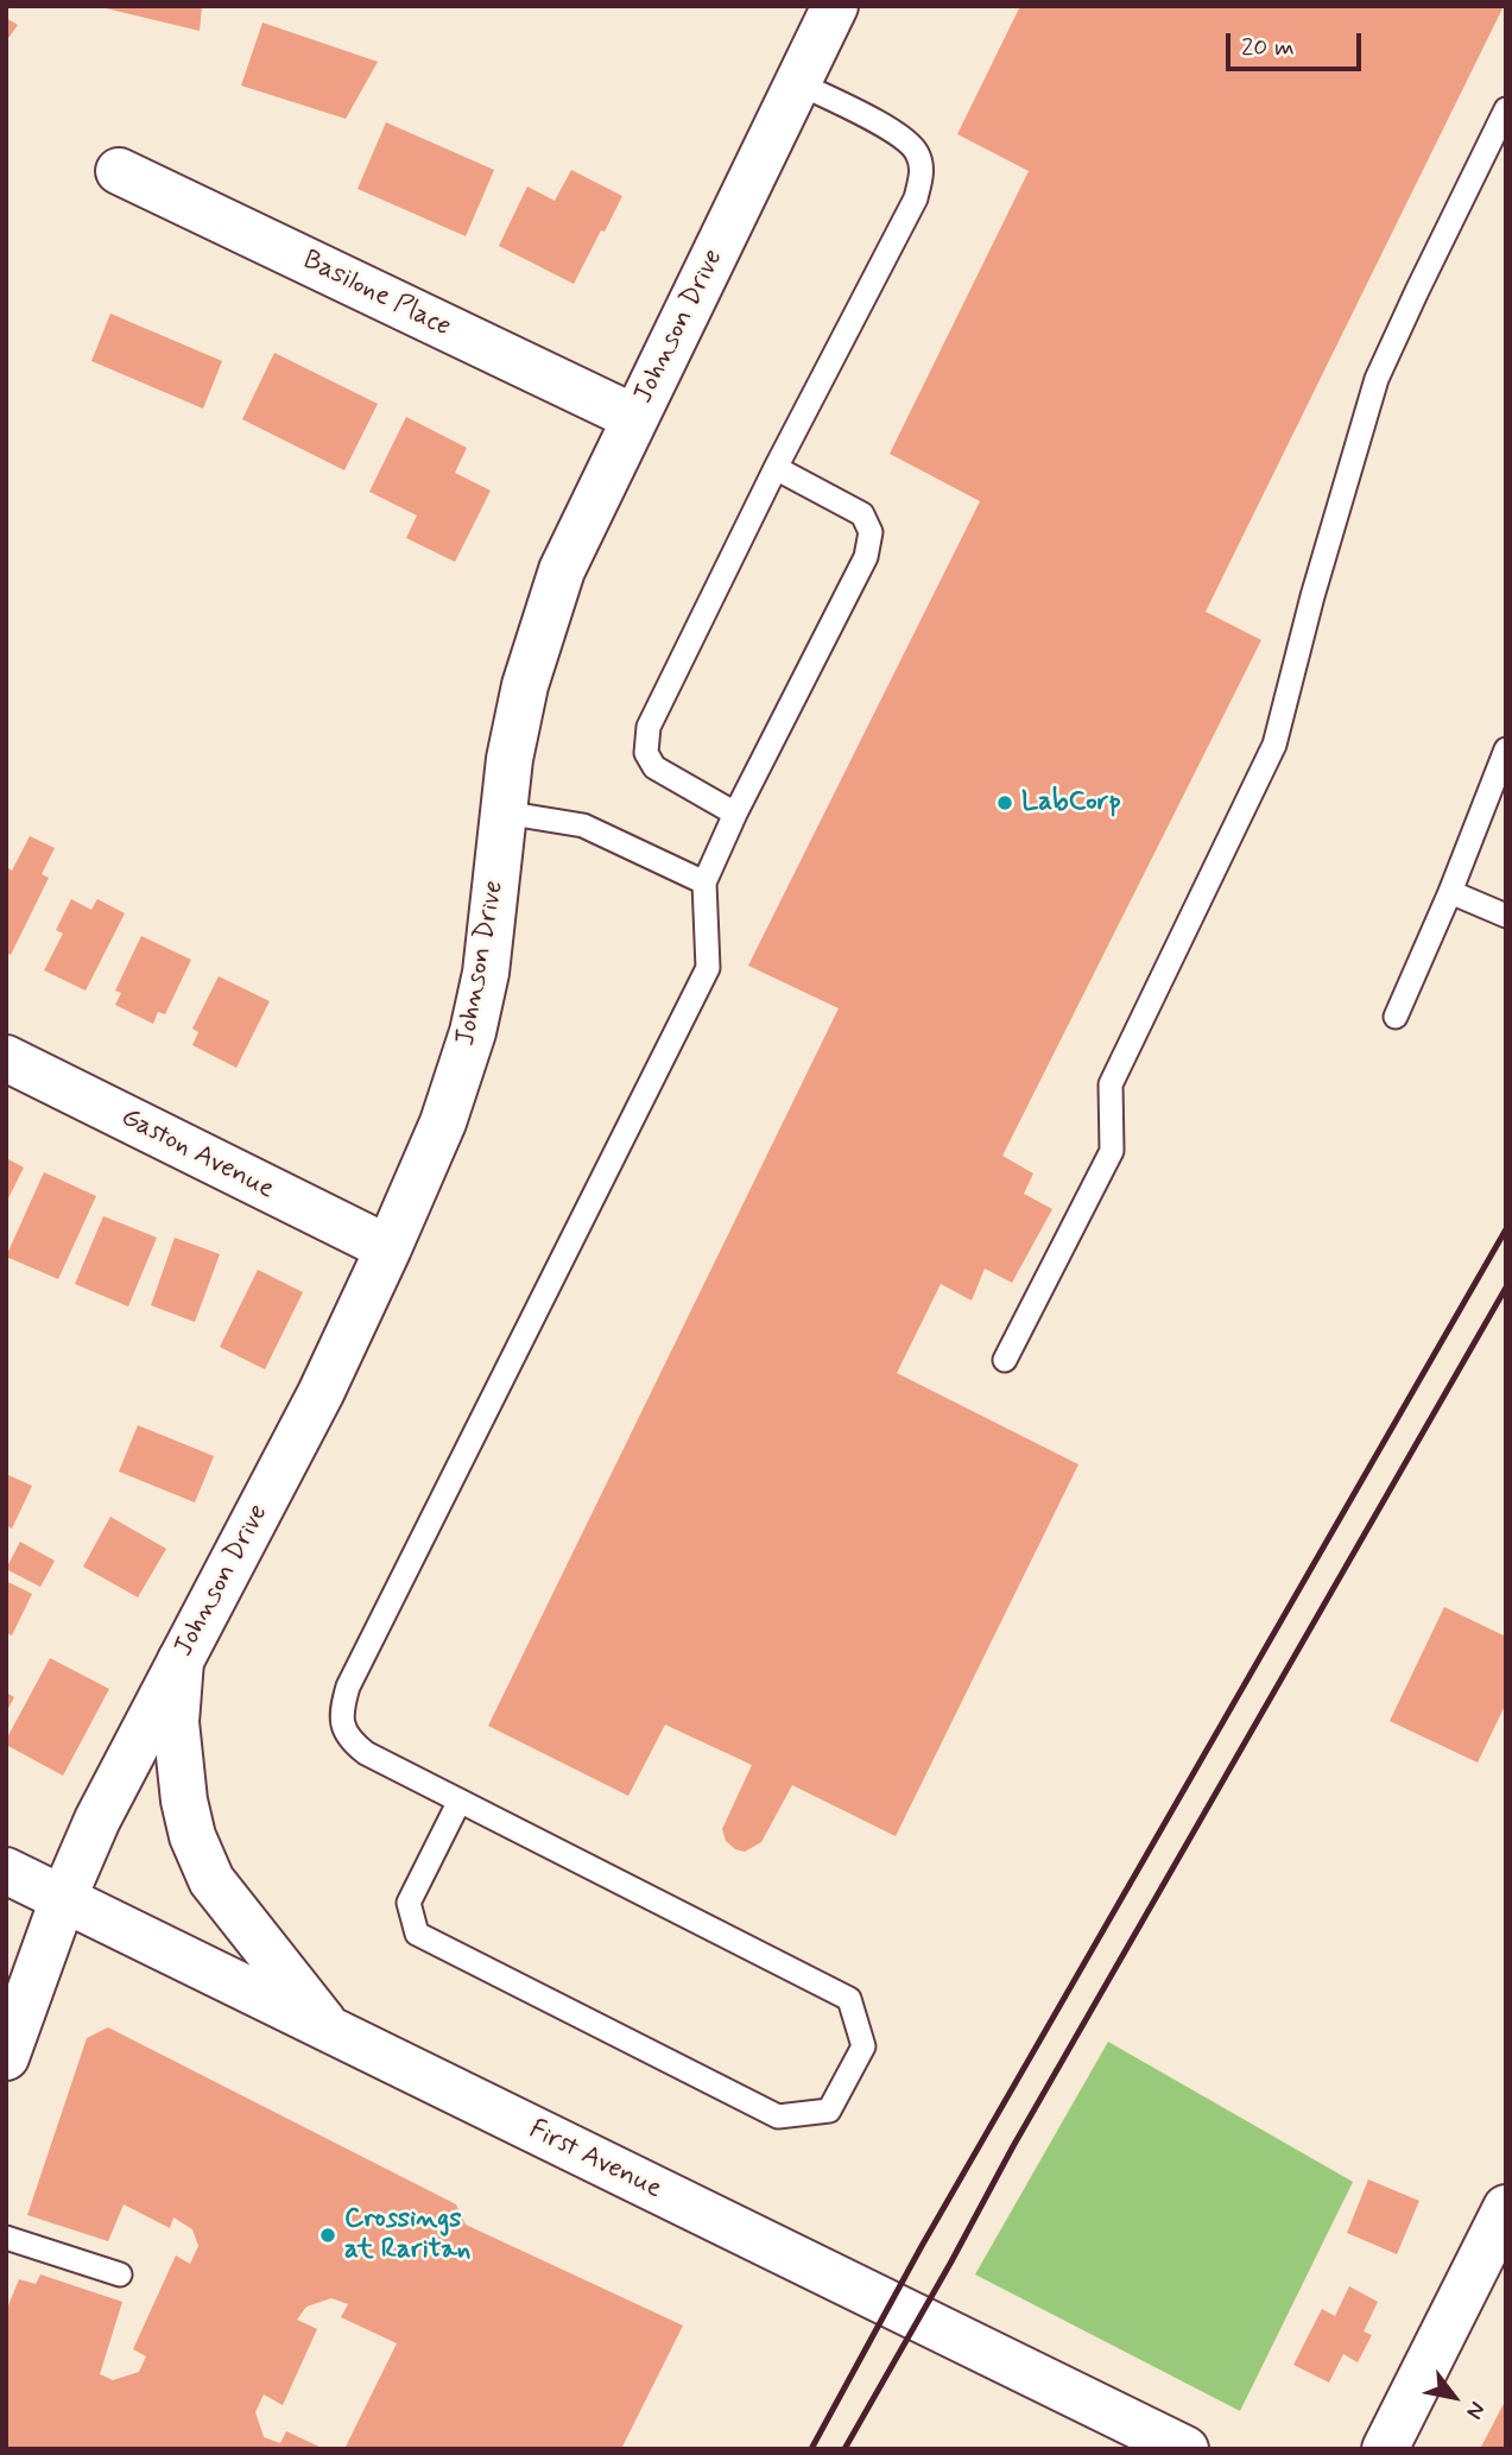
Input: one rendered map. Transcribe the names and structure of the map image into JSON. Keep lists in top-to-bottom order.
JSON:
{
  "streets": {
    "street": [
      "Basilone Place",
      "Johnson Drive",
      "Gaston Avenue",
      "First Avenue"
    ]
  },
  "crossings": [
    ["Basilone Place", "Johnson Drive"],
    ["Johnson Drive", "Gaston Avenue"],
    ["Johnson Drive", "First Avenue"]
  ],
  "places": ["LabCorp", "Crossings at Raritan"],
  "scale_bar": "20 m",
  "north": "bottom right"
}
